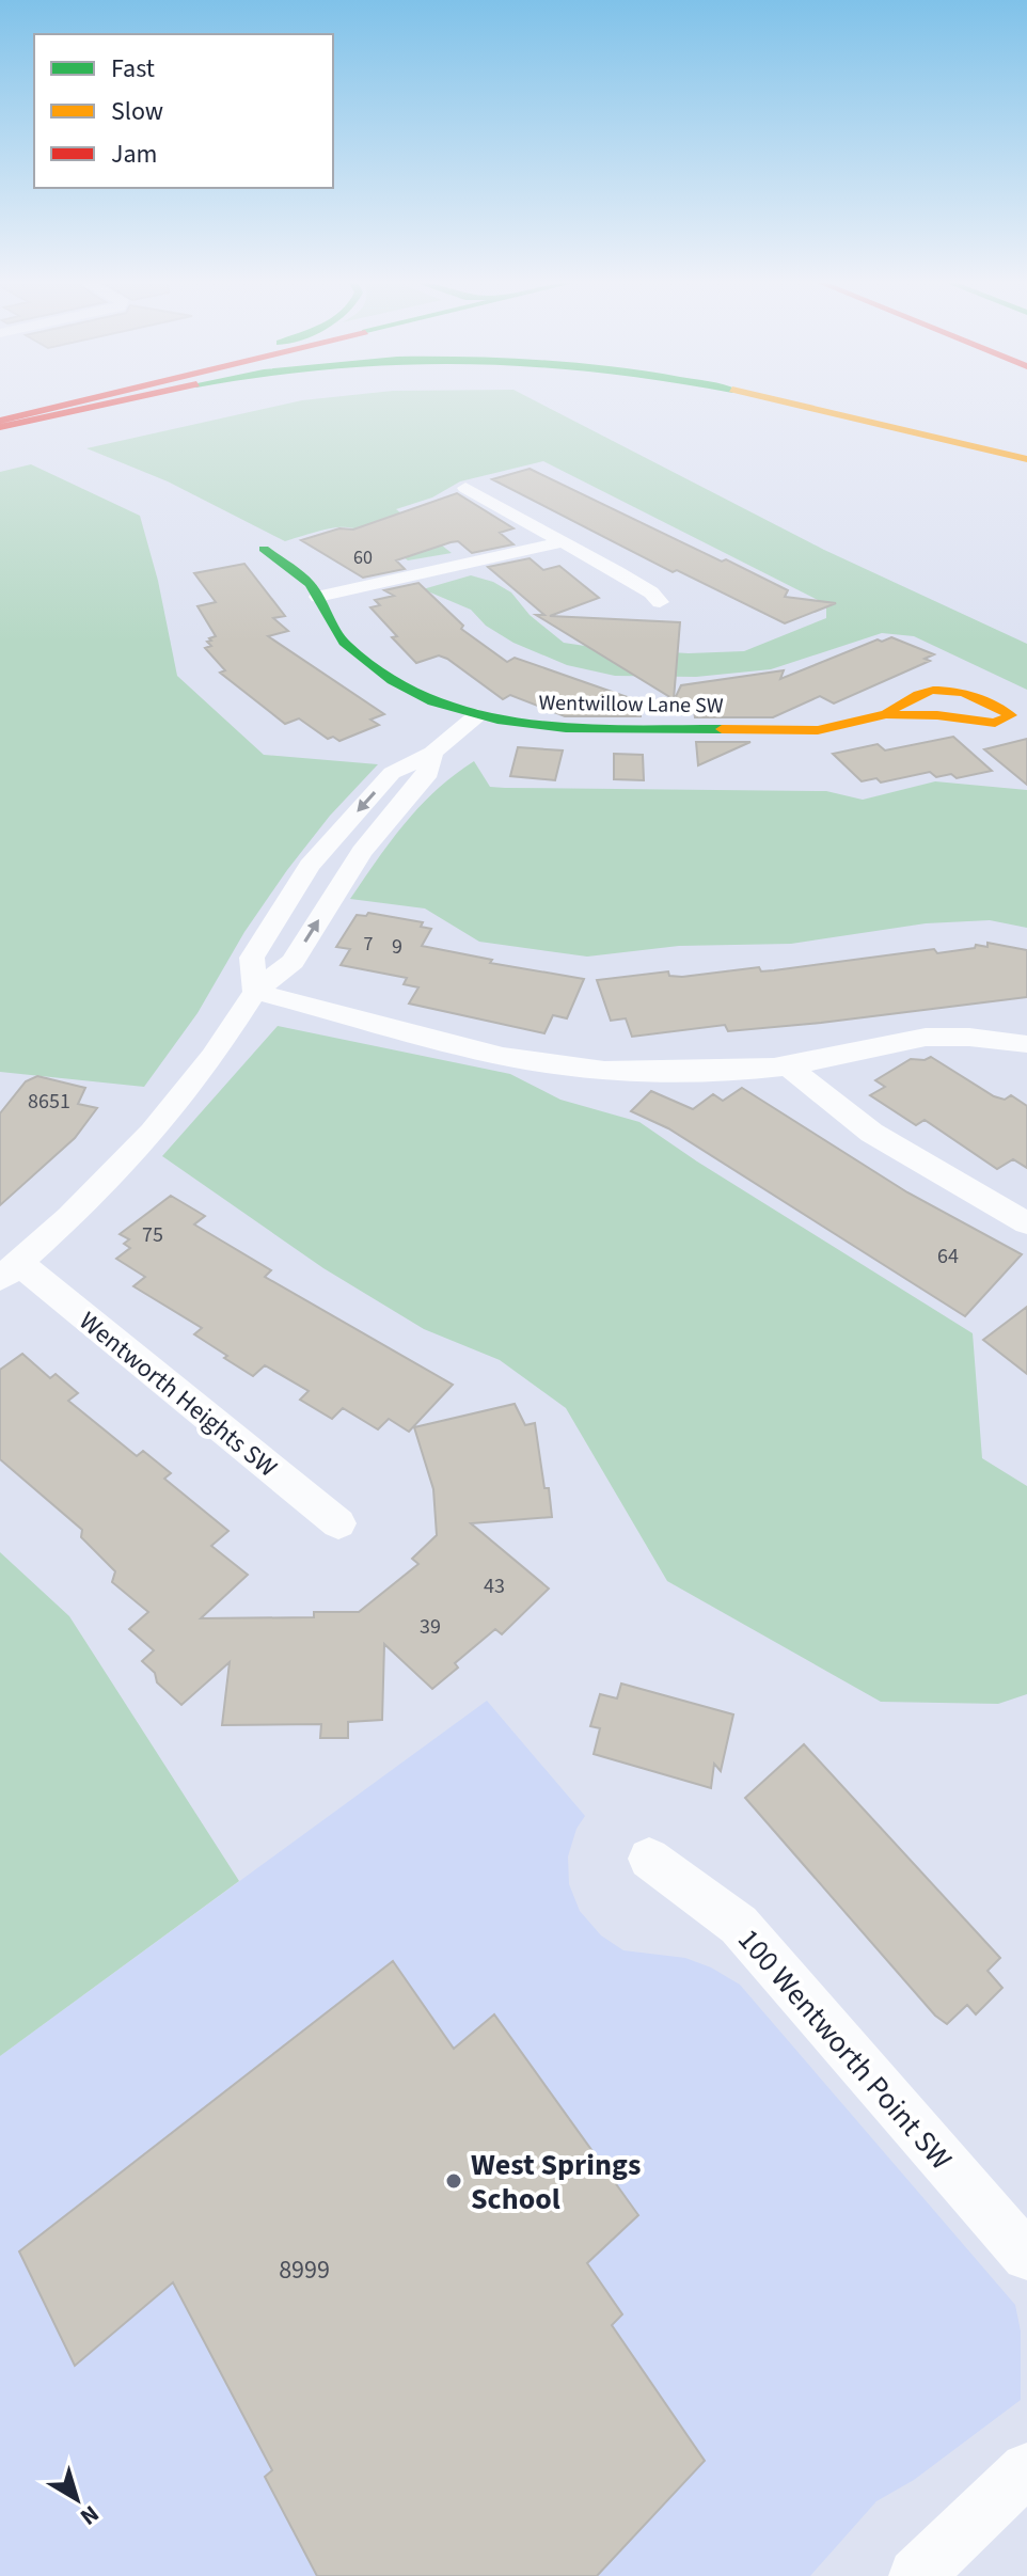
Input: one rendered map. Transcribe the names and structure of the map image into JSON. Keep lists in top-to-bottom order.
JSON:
{
  "streets": {
    "main road": ["Wentwillow Lane SW"],
    "street": ["Wentworth Heights SW", "100 Wentworth Point SW"]
  },
  "places": ["West Springs School"],
  "house_numbers": [
    "60",
    "7",
    "9",
    "8651",
    "75",
    "64",
    "43",
    "39",
    "8999"
  ],
  "legend": ["Fast", "Slow", "Jam"],
  "north": "bottom right"
}
